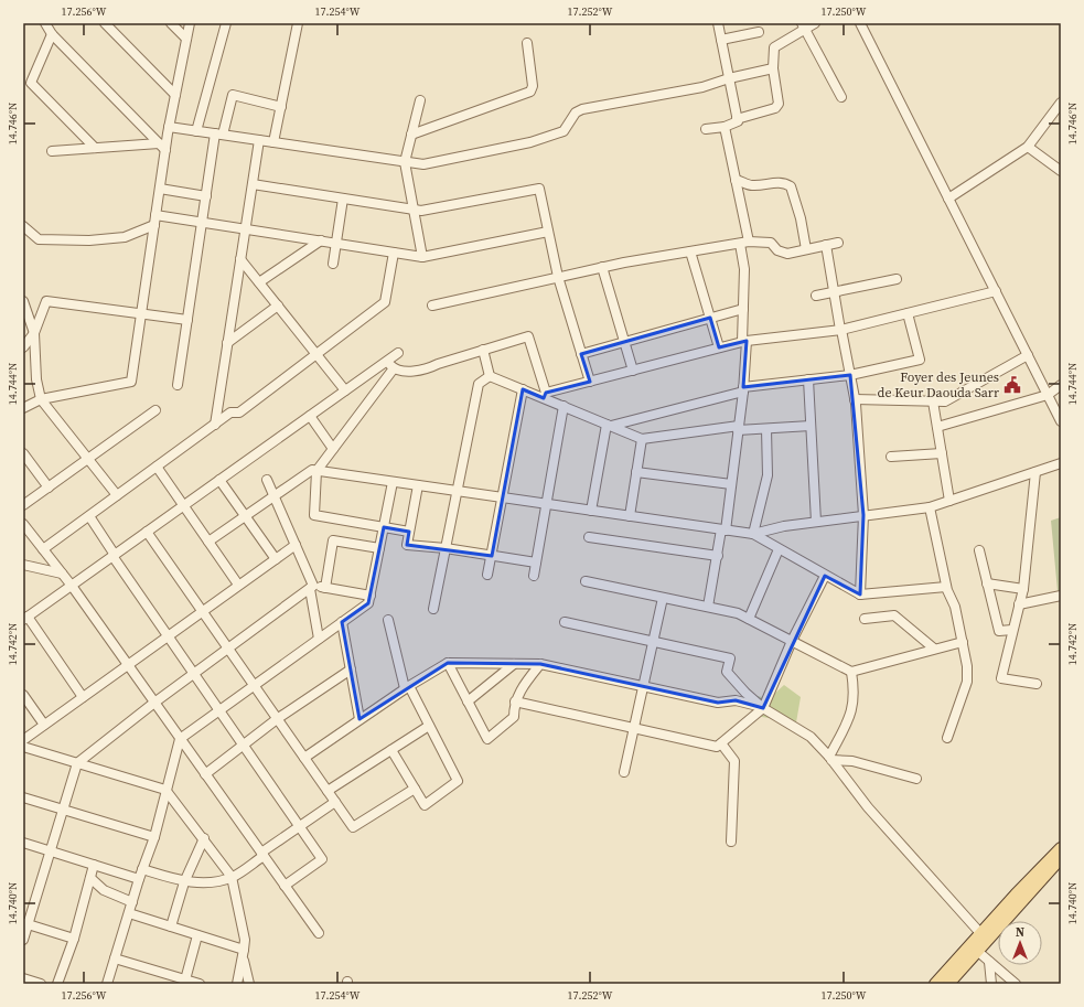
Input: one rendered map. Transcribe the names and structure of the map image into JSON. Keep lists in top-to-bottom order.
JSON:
{
  "places": {
    "public building": ["Foyer des Jeunes de Keur Daouda Sarr"]
  },
  "north": "top",
  "coordinates": [
    "17.256°W",
    "17.254°W",
    "17.252°W",
    "17.250°W",
    "14.746°N",
    "14.744°N",
    "14.742°N",
    "14.740°N"
  ]
}
